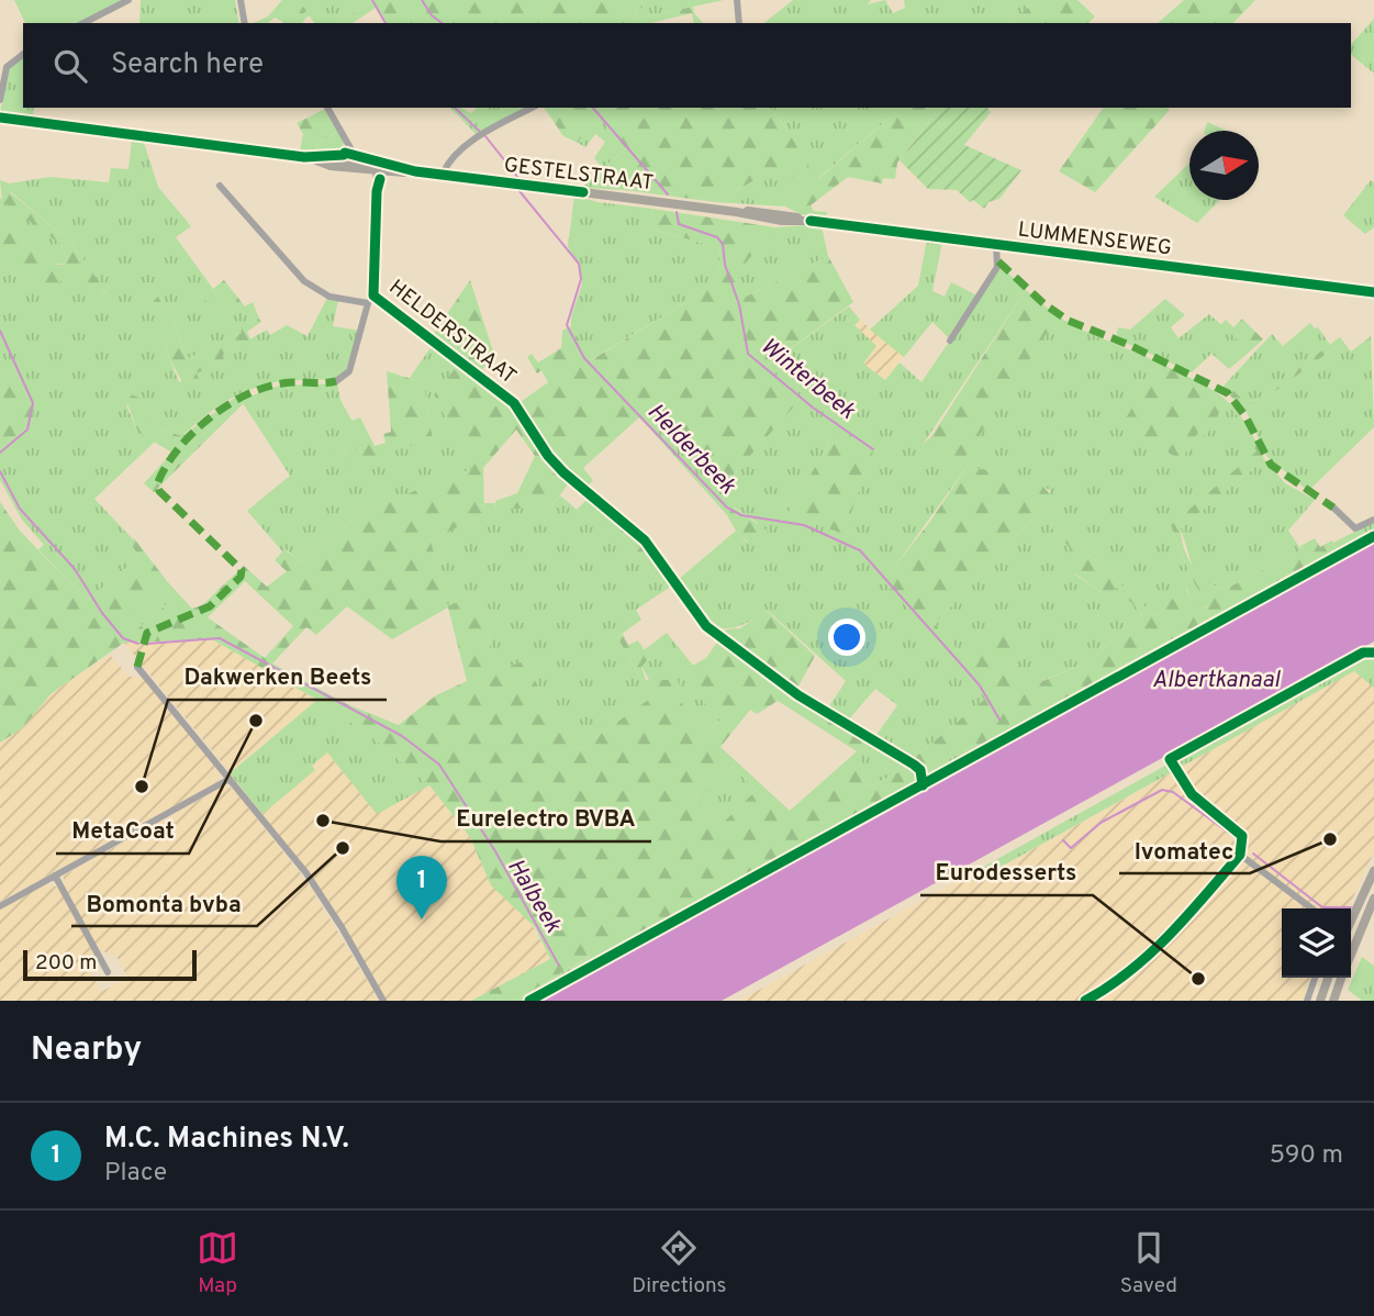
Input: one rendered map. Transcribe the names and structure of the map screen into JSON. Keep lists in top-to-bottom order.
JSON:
{
  "streets": {
    "main road": ["GESTELSTRAAT", "LUMMENSEWEG"],
    "street": ["HELDERSTRAAT"]
  },
  "crossings": [
    ["GESTELSTRAAT", "LUMMENSEWEG"],
    ["GESTELSTRAAT", "HELDERSTRAAT"]
  ],
  "water": [
    "Winterbeek",
    "Helderbeek",
    "Albertkanaal",
    "Halbeek"
  ],
  "places": [
    "MetaCoat",
    "Dakwerken Beets",
    "Eurelectro BVBA",
    "Ivomatec",
    "Bomonta bvba",
    "Eurodesserts"
  ],
  "scale_bar": "200 m",
  "north": "right",
  "page": {
    "search": "Search here",
    "pins": "1",
    "scale": "200 m",
    "heading": "Nearby",
    "list": [
      {
        "mark": "1",
        "name": "M.C. Machines N.V.",
        "note": "Place",
        "value": "590 m"
      }
    ],
    "nav": ["Map", "Directions", "Saved"]
  }
}
